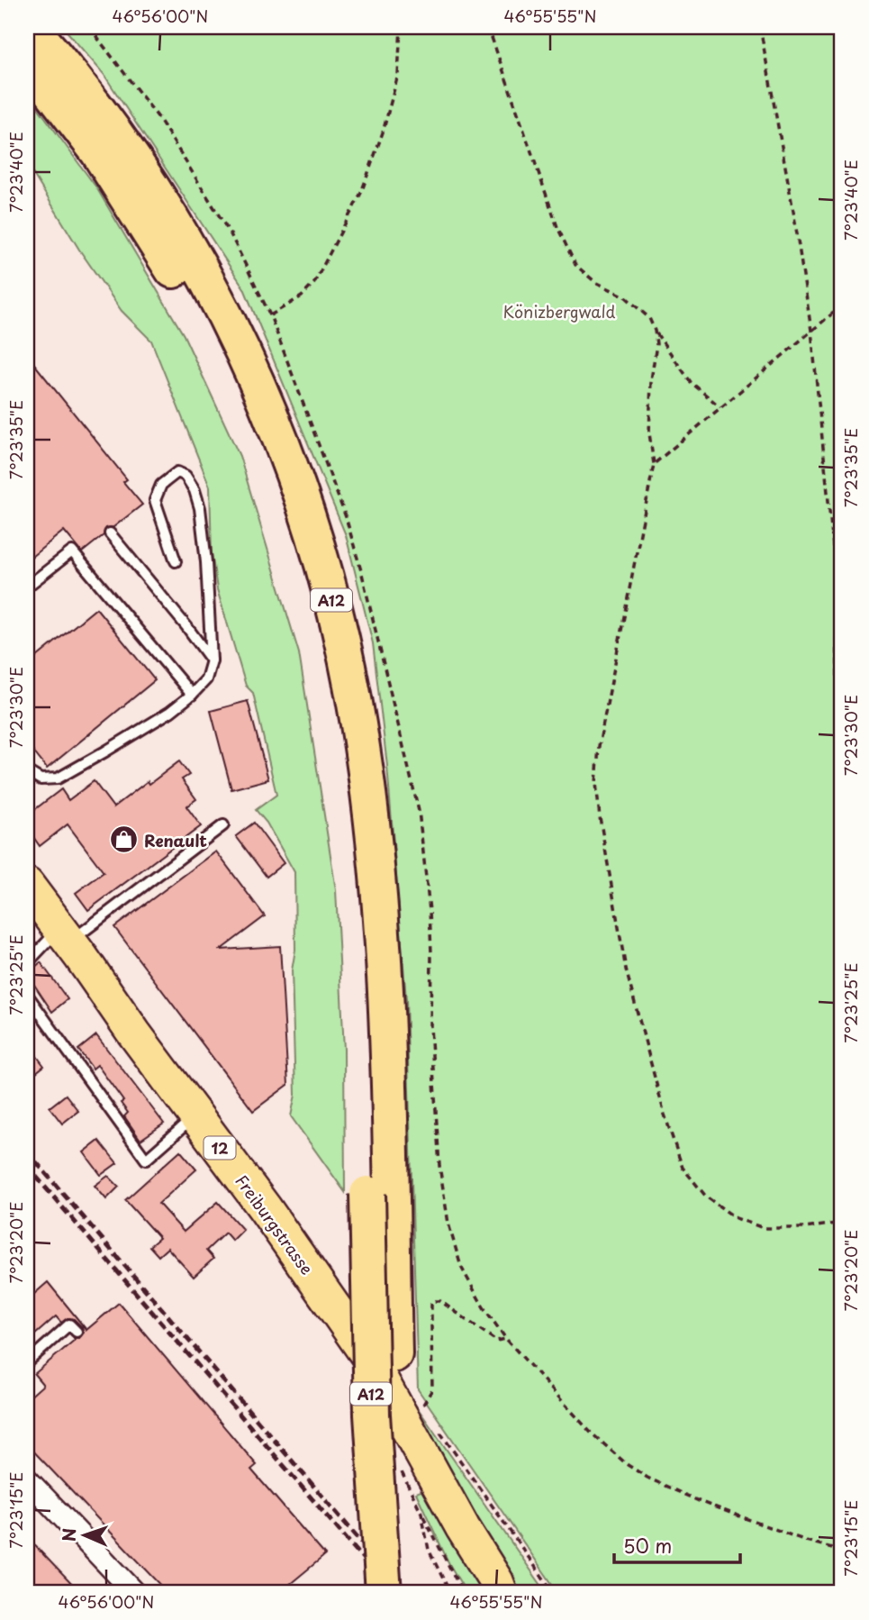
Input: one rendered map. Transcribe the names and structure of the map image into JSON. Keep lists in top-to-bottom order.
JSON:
{
  "streets": {
    "highway": ["A12"],
    "main road": ["12", "Freiburgstrasse"]
  },
  "parks": ["Könizbergwald"],
  "places": {
    "shop": ["Renault"]
  },
  "scale_bar": "50 m",
  "north": "left",
  "coordinates": [
    "46°56'00\"N",
    "46°55'55\"N",
    "7°23'40\"E",
    "7°23'35\"E",
    "7°23'30\"E",
    "7°23'25\"E",
    "7°23'20\"E",
    "7°23'15\"E"
  ]
}
